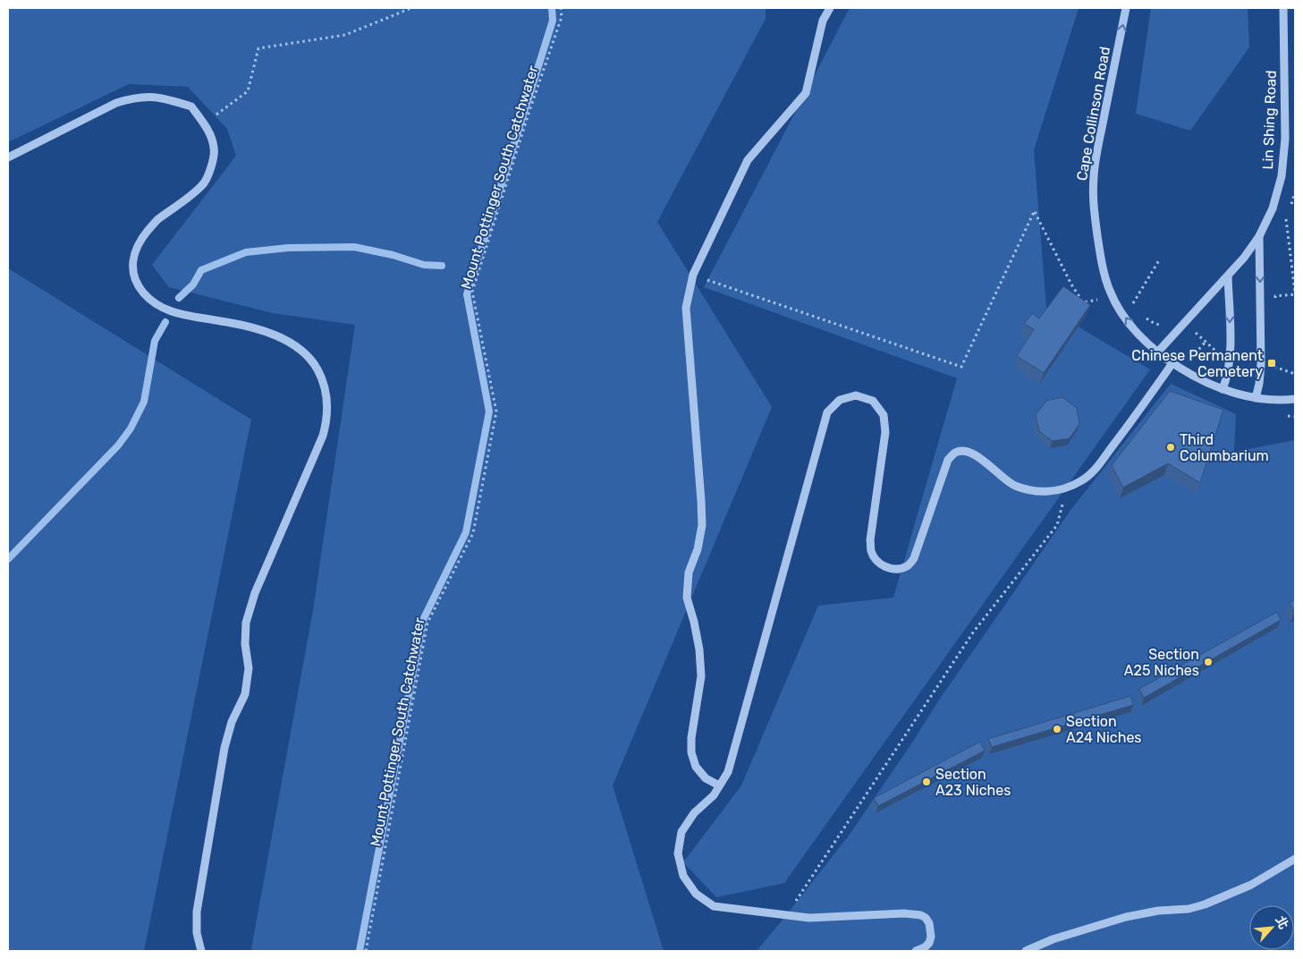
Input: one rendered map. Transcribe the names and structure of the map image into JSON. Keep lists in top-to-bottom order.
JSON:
{
  "streets": {
    "street": ["Cape Collinson Road", "Lin Shing Road"],
    "path": ["Mount Pottinger South Catchwater"]
  },
  "crossings": [
    ["Cape Collinson Road", "Lin Shing Road"]
  ],
  "one_way": ["Cape Collinson Road"],
  "places": {
    "transit": ["Chinese Permanent Cemetery"],
    "other": [
      "Third Columbarium",
      "Section A25 Niches",
      "Section A24 Niches",
      "Section A23 Niches"
    ]
  },
  "north": "top right"
}
